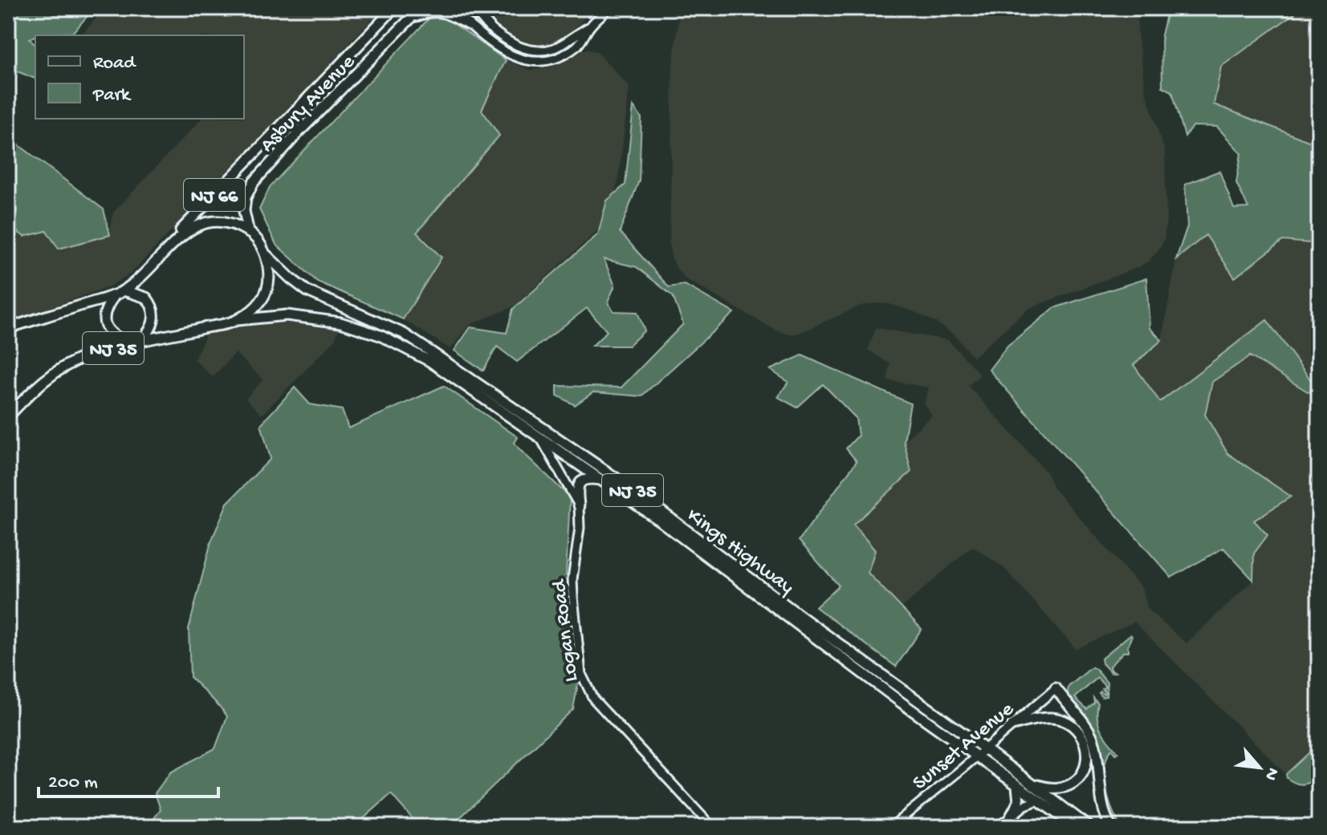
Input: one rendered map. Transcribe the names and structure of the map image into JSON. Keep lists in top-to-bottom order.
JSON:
{
  "streets": {
    "main road": [
      "Asbury Avenue",
      "NJ 66",
      "NJ 35",
      "Kings Highway"
    ],
    "street": ["Logan Road", "Sunset Avenue"]
  },
  "crossings": [
    ["Asbury Avenue", "NJ 35"],
    ["NJ 35", "Kings Highway"],
    ["Kings Highway", "Logan Road"],
    ["Kings Highway", "Sunset Avenue"]
  ],
  "legend": ["Road", "Park"],
  "scale_bar": "200 m",
  "north": "bottom right"
}
